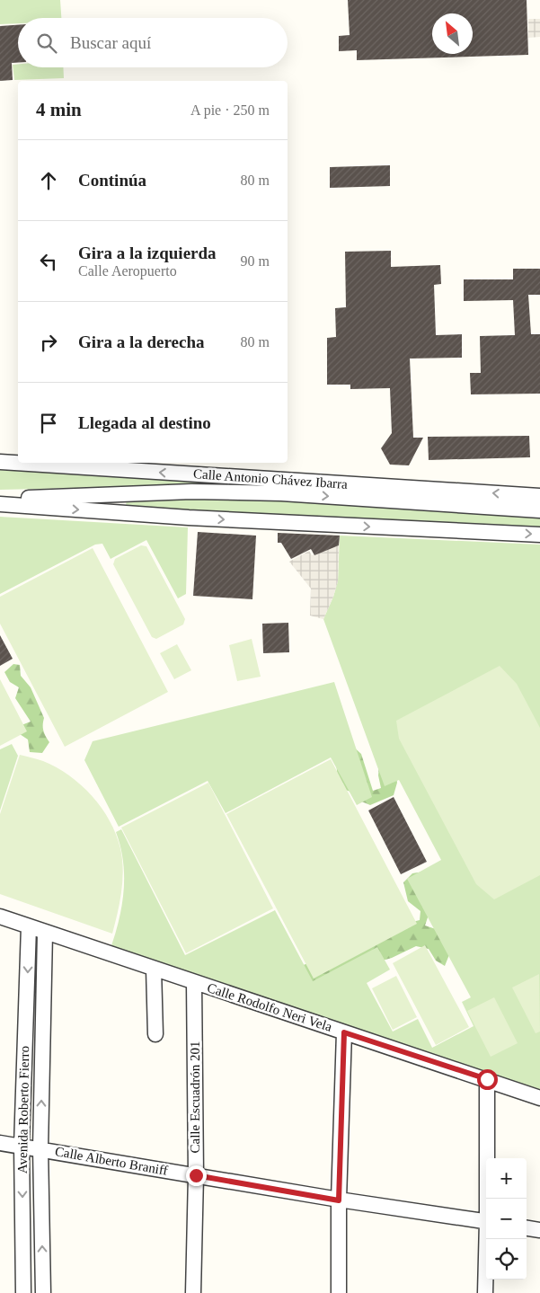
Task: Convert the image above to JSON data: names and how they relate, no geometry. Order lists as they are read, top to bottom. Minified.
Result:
{"streets":{"street":["Calle Antonio Chávez Ibarra","Calle Rodolfo Neri Vela","Calle Escuadrón 201","Avenida Roberto Fierro","Calle Alberto Braniff"]},"crossings":[["Calle Rodolfo Neri Vela","Calle Escuadrón 201"],["Calle Rodolfo Neri Vela","Avenida Roberto Fierro"],["Calle Escuadrón 201","Calle Alberto Braniff"],["Avenida Roberto Fierro","Calle Alberto Braniff"]],"north":"top left","page":{"search":"Buscar aquí","heading":["4 min","A pie · 250 m"],"list":[["Continúa","80 m"],["Gira a la izquierda","Calle Aeropuerto","90 m"],["Gira a la derecha","80 m"],"Llegada al destino"],"map_buttons":["+","−"]}}
